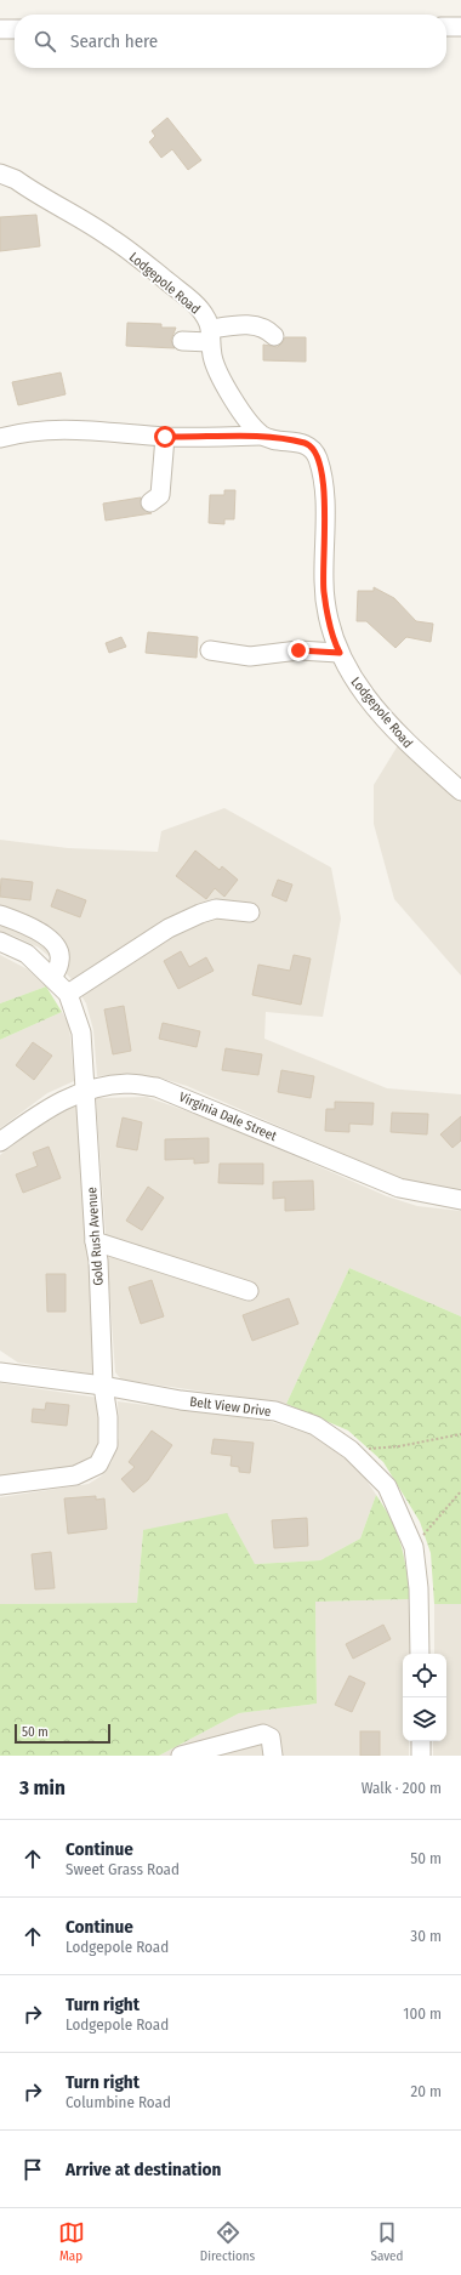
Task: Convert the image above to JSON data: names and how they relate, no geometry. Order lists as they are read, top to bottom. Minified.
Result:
{"streets":{"street":["Lodgepole Road","Virginia Dale Street","Gold Rush Avenue","Belt View Drive"]},"crossings":[["Virginia Dale Street","Gold Rush Avenue"],["Gold Rush Avenue","Belt View Drive"]],"scale_bar":"50 m","page":{"search":"Search here","scale":"50 m","heading":["3 min","Walk · 200 m"],"list":[["Continue","Sweet Grass Road","50 m"],["Continue","Lodgepole Road","30 m"],["Turn right","Lodgepole Road","100 m"],["Turn right","Columbine Road","20 m"],"Arrive at destination"],"nav":["Map","Directions","Saved"]}}
